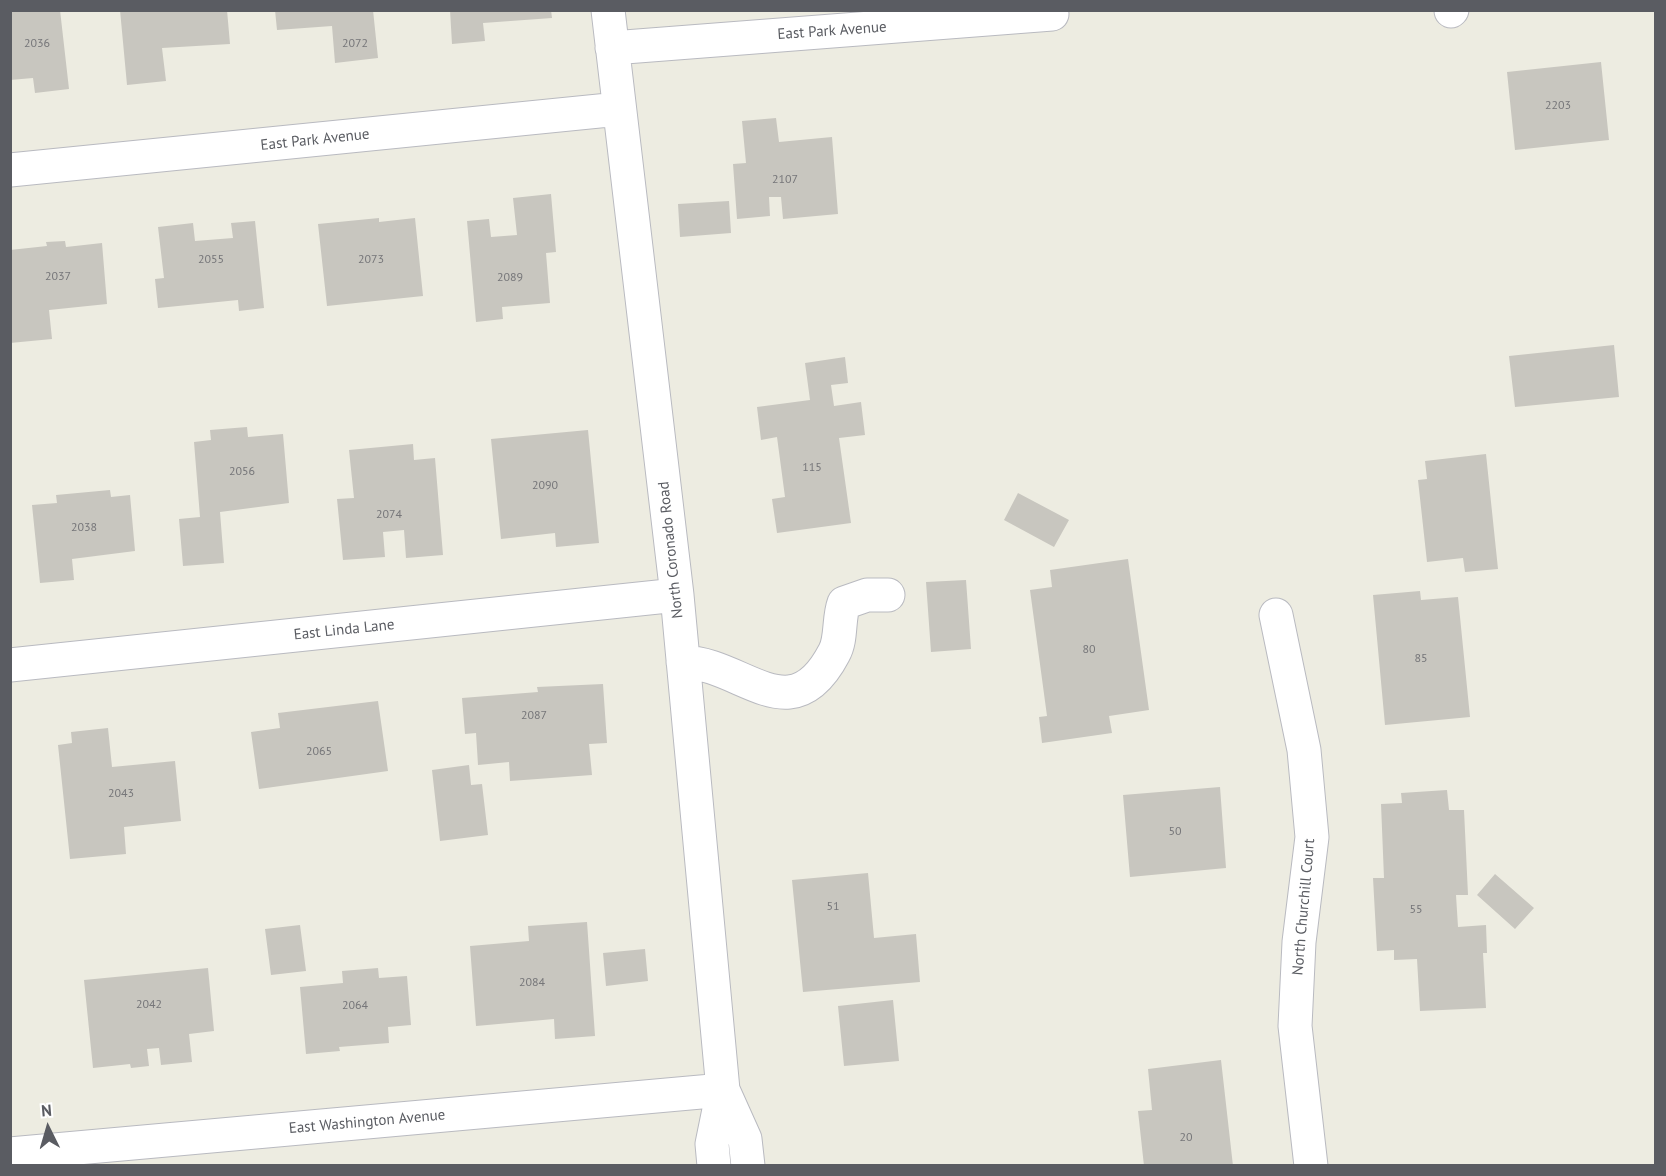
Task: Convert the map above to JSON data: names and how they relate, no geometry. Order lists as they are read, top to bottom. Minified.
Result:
{"streets":{"street":["East Park Avenue","North Coronado Road","East Linda Lane","North Churchill Court","East Washington Avenue"]},"crossings":[["East Park Avenue","North Coronado Road"],["North Coronado Road","East Linda Lane"],["North Coronado Road","East Washington Avenue"]],"house_numbers":["2036","2072","2203","2107","2055","2073","2037","2089","115","2056","2090","2074","2038","80","85","2087","2065","2043","50","51","55","2084","2042","2064","20"],"north":"top"}
